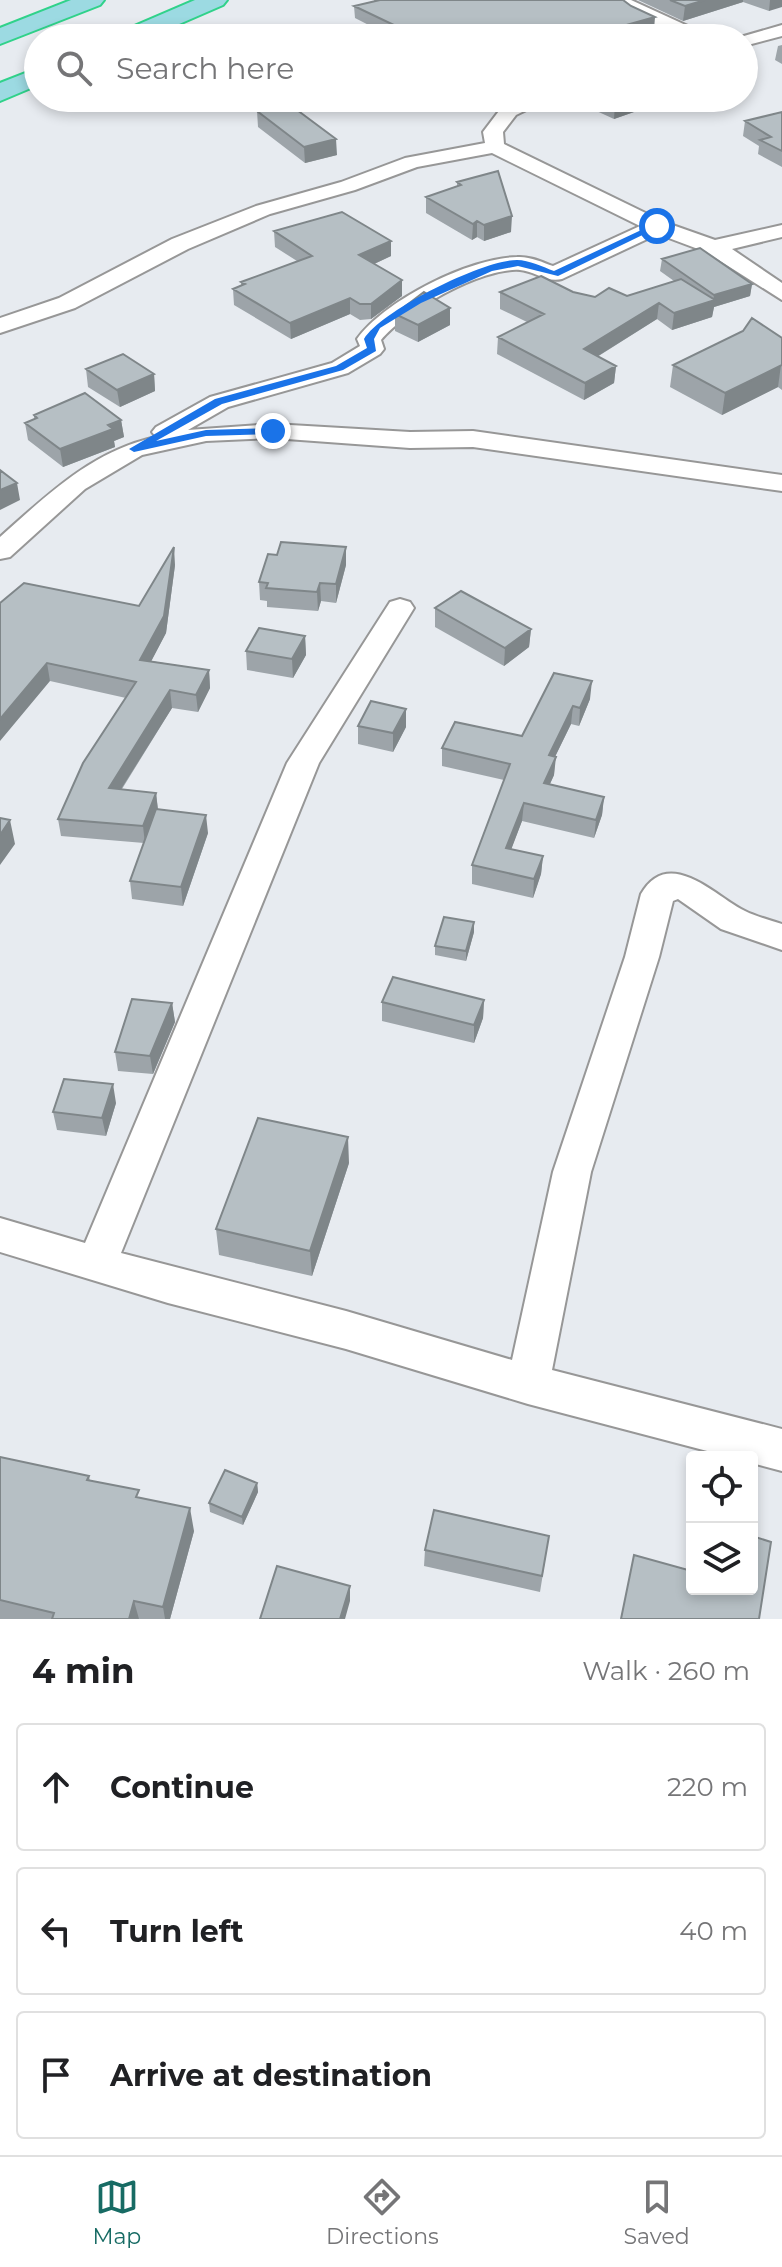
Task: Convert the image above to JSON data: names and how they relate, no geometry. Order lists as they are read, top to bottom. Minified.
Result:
{"page":{"search":"Search here","heading":["4 min","Walk · 260 m"],"list":[["Continue","220 m"],["Turn left","40 m"],"Arrive at destination"],"nav":["Map","Directions","Saved"]}}
